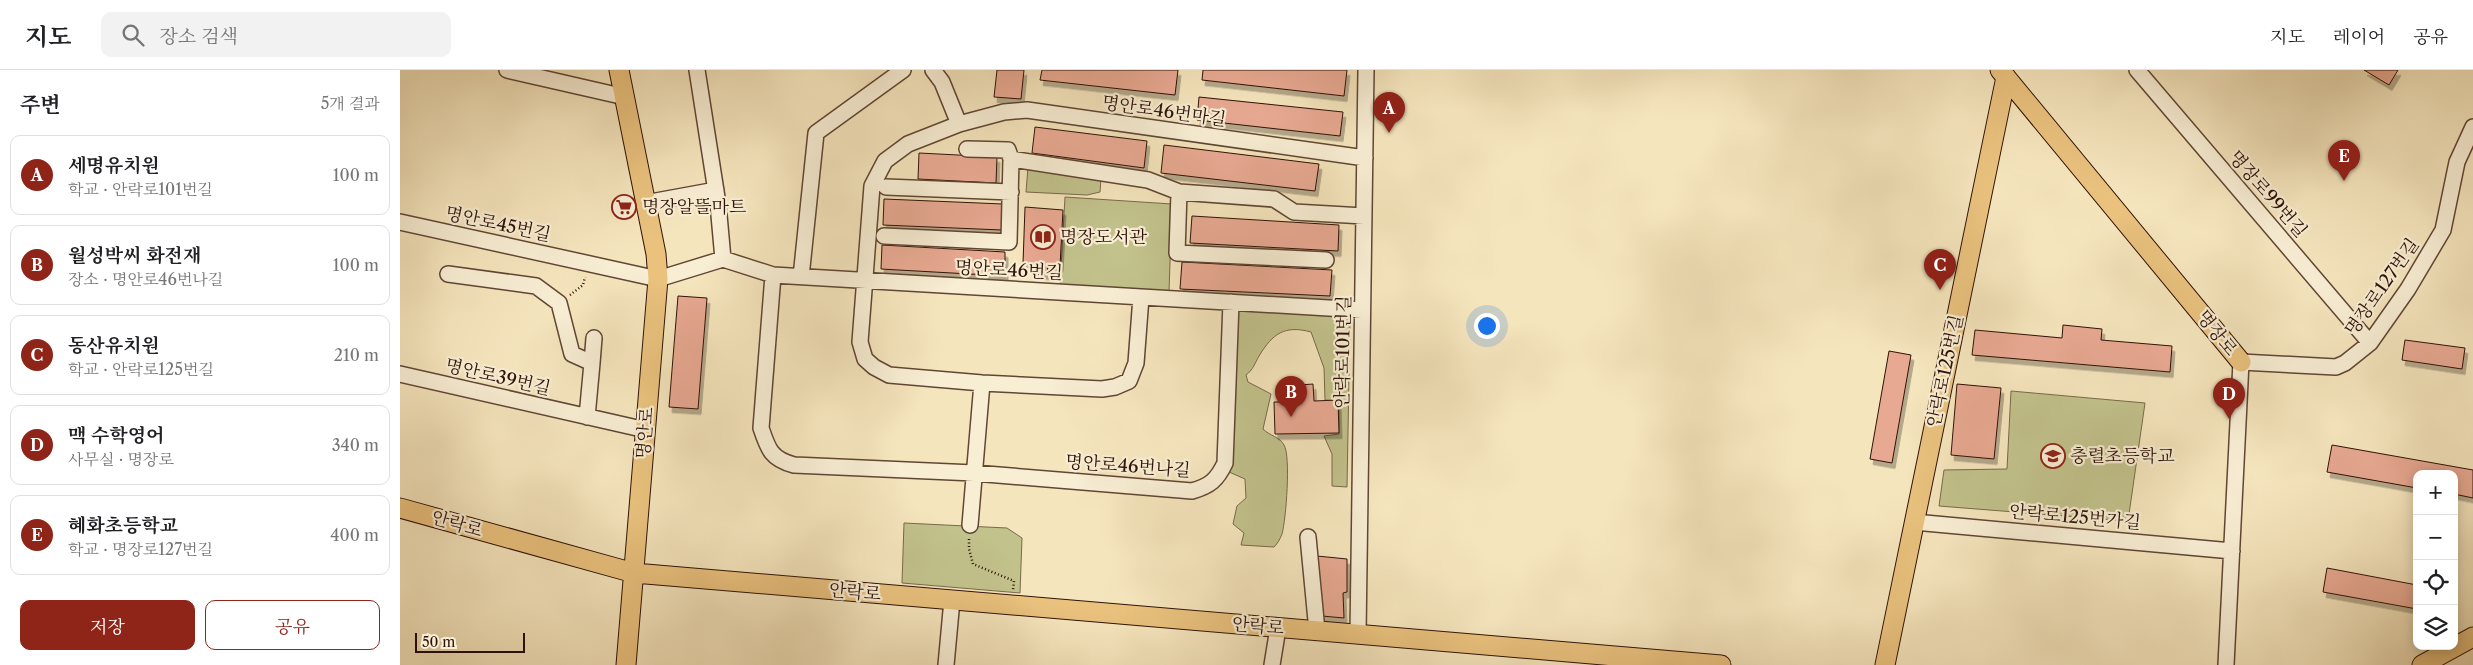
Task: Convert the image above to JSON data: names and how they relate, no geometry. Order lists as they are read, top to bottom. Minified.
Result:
{"streets":{"main road":["명장로","안락로125번길","명안로","안락로"],"street":["명안로46번마길","명장로99번길","명안로45번길","명안로46번길","명장로127번길","안락로101번길","명안로39번길","명안로46번나길","안락로125번가길"]},"crossings":[["명안로46번마길","명안로46번길"],["명안로46번마길","안락로101번길"],["명장로99번길","명장로127번길"],["명안로45번길","명안로"],["명안로46번길","안락로101번길"],["명안로46번길","명안로46번나길"],["명장로127번길","명장로"],["명장로","안락로125번길"],["명장로","안락로125번가길"],["안락로101번길","안락로"],["안락로125번길","안락로125번가길"],["명안로39번길","명안로"],["명안로","안락로"]],"places":{"supermarket":["명장알뜰마트"],"library":["명장도서관"],"school or university":["충렬초등학교"]},"scale_bar":"50 m","page":{"header":"지도","search":"장소 검색","nav":["지도","레이어","공유"],"heading":["주변","5개 결과"],"pins":["A","E","C","B","D"],"list":[{"mark":"A","name":"세명유치원","note":"학교 · 안락로101번길","value":"100 m"},{"mark":"B","name":"월성박씨 화전재","note":"장소 · 명안로46번나길","value":"100 m"},{"mark":"C","name":"동산유치원","note":"학교 · 안락로125번길","value":"210 m"},{"mark":"D","name":"맥 수학영어","note":"사무실 · 명장로","value":"340 m"},{"mark":"E","name":"혜화초등학교","note":"학교 · 명장로127번길","value":"400 m"}],"map_buttons":["+","−"],"buttons":["저장","공유"],"scale":"50 m"}}
